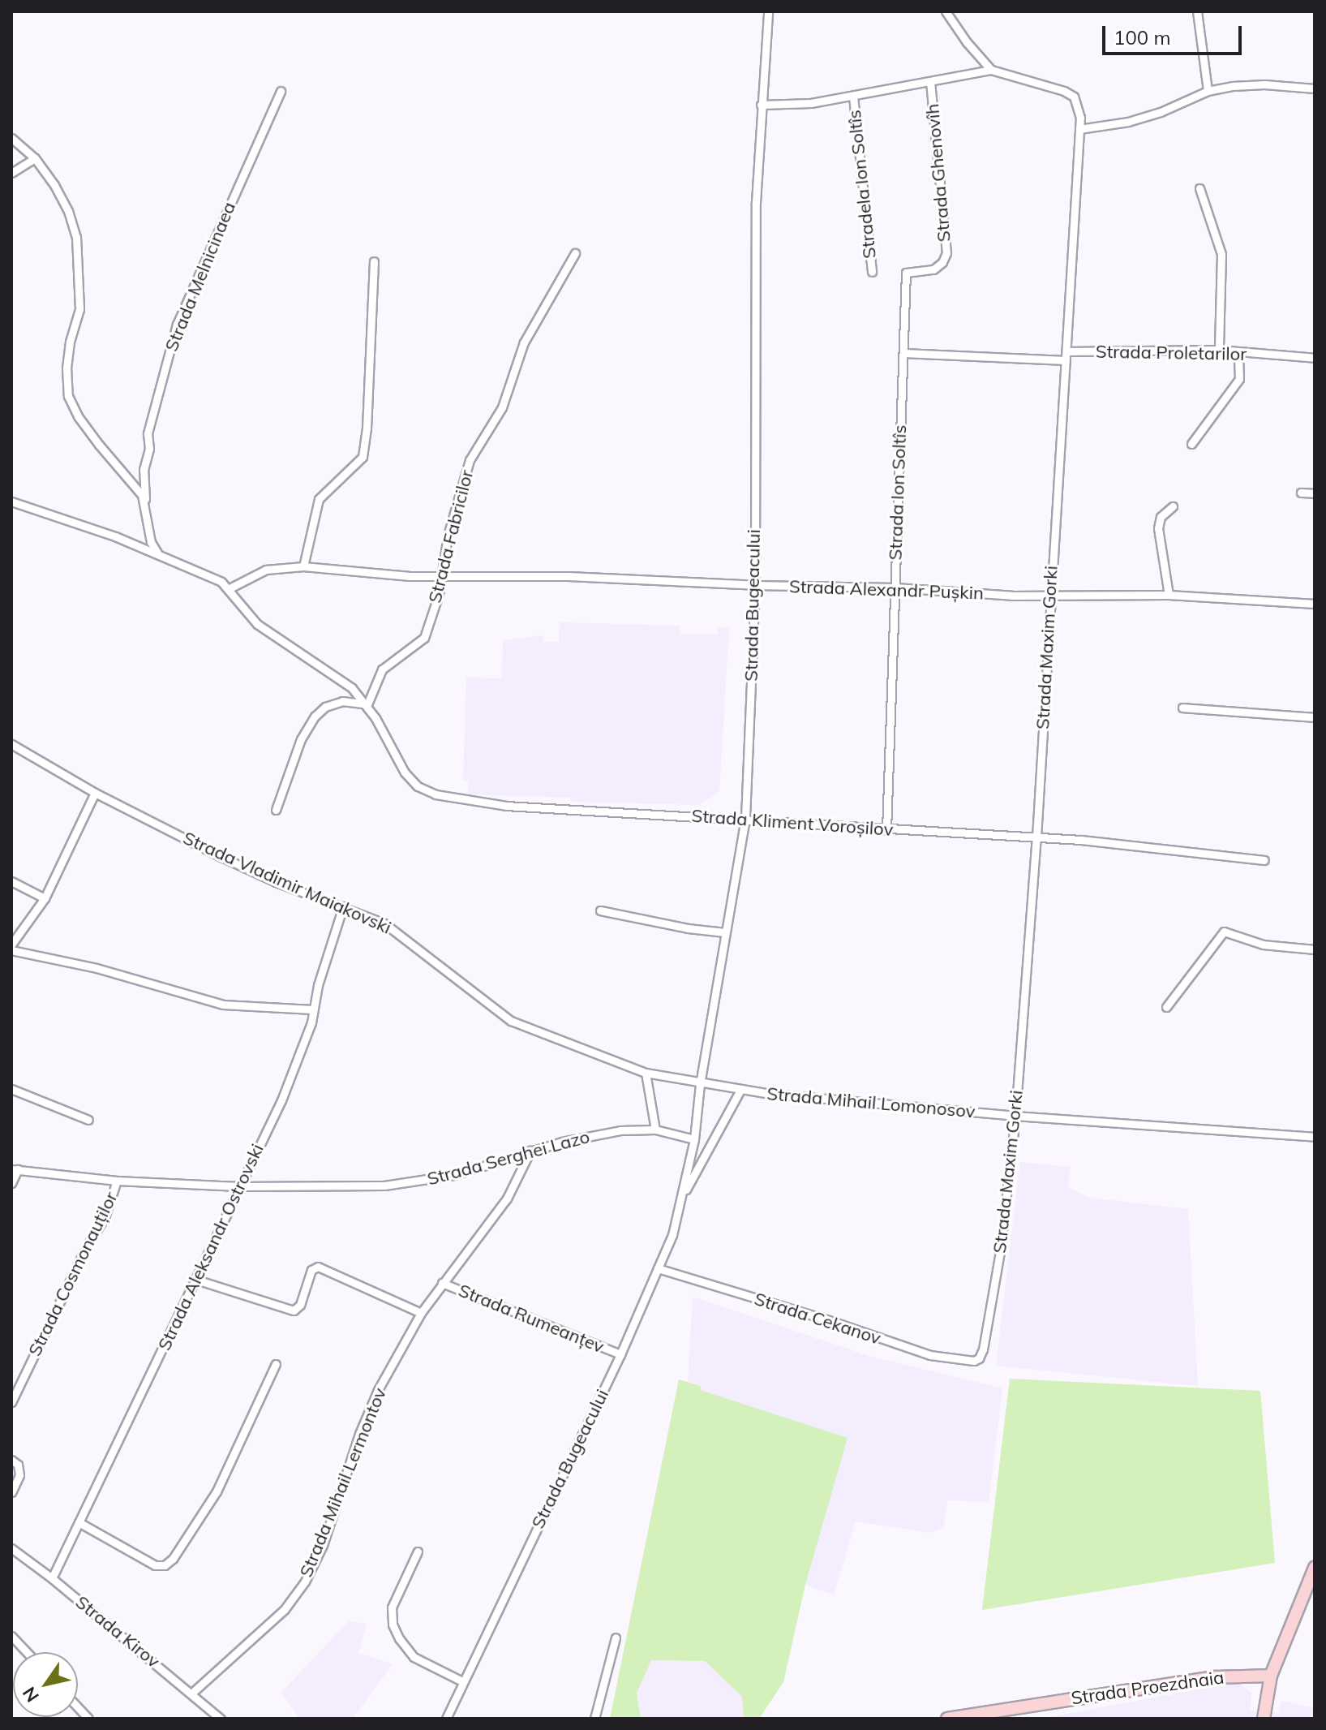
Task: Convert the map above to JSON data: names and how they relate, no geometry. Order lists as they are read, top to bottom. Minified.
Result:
{"streets":{"main road":["Strada Proezdnaia"],"street":["Strada Ghenovîh","Stradela Ion Soltîs","Strada Melnicinaea","Strada Proletarilor","Strada Ion Soltîs","Strada Fabricilor","Strada Alexandr Pușkin","Strada Bugeacului","Strada Maxim Gorki","Strada Kliment Voroșilov","Strada Vladimir Maiakovski","Strada Mihail Lomonosov","Strada Serghei Lazo","Strada Aleksandr Ostrovski","Strada Cosmonauților","Strada Rumeanțev","Strada Cekanov","Strada Mihail Lermontov","Strada Kirov"]},"crossings":[["Strada Ghenovîh","Strada Ion Soltîs"],["Strada Proletarilor","Strada Ion Soltîs"],["Strada Proletarilor","Strada Maxim Gorki"],["Strada Ion Soltîs","Strada Alexandr Pușkin"],["Strada Ion Soltîs","Strada Kliment Voroșilov"],["Strada Fabricilor","Strada Alexandr Pușkin"],["Strada Fabricilor","Strada Kliment Voroșilov"],["Strada Alexandr Pușkin","Strada Bugeacului"],["Strada Alexandr Pușkin","Strada Maxim Gorki"],["Strada Alexandr Pușkin","Strada Kliment Voroșilov"],["Strada Bugeacului","Strada Kliment Voroșilov"],["Strada Bugeacului","Strada Vladimir Maiakovski"],["Strada Bugeacului","Strada Mihail Lomonosov"],["Strada Bugeacului","Strada Serghei Lazo"],["Strada Bugeacului","Strada Rumeanțev"],["Strada Bugeacului","Strada Cekanov"],["Strada Maxim Gorki","Strada Kliment Voroșilov"],["Strada Maxim Gorki","Strada Mihail Lomonosov"],["Strada Maxim Gorki","Strada Cekanov"],["Strada Vladimir Maiakovski","Strada Mihail Lomonosov"],["Strada Vladimir Maiakovski","Strada Aleksandr Ostrovski"],["Strada Serghei Lazo","Strada Aleksandr Ostrovski"],["Strada Serghei Lazo","Strada Cosmonauților"],["Strada Serghei Lazo","Strada Mihail Lermontov"],["Strada Aleksandr Ostrovski","Strada Kirov"],["Strada Rumeanțev","Strada Mihail Lermontov"],["Strada Mihail Lermontov","Strada Kirov"]],"scale_bar":"100 m","north":"bottom left"}
